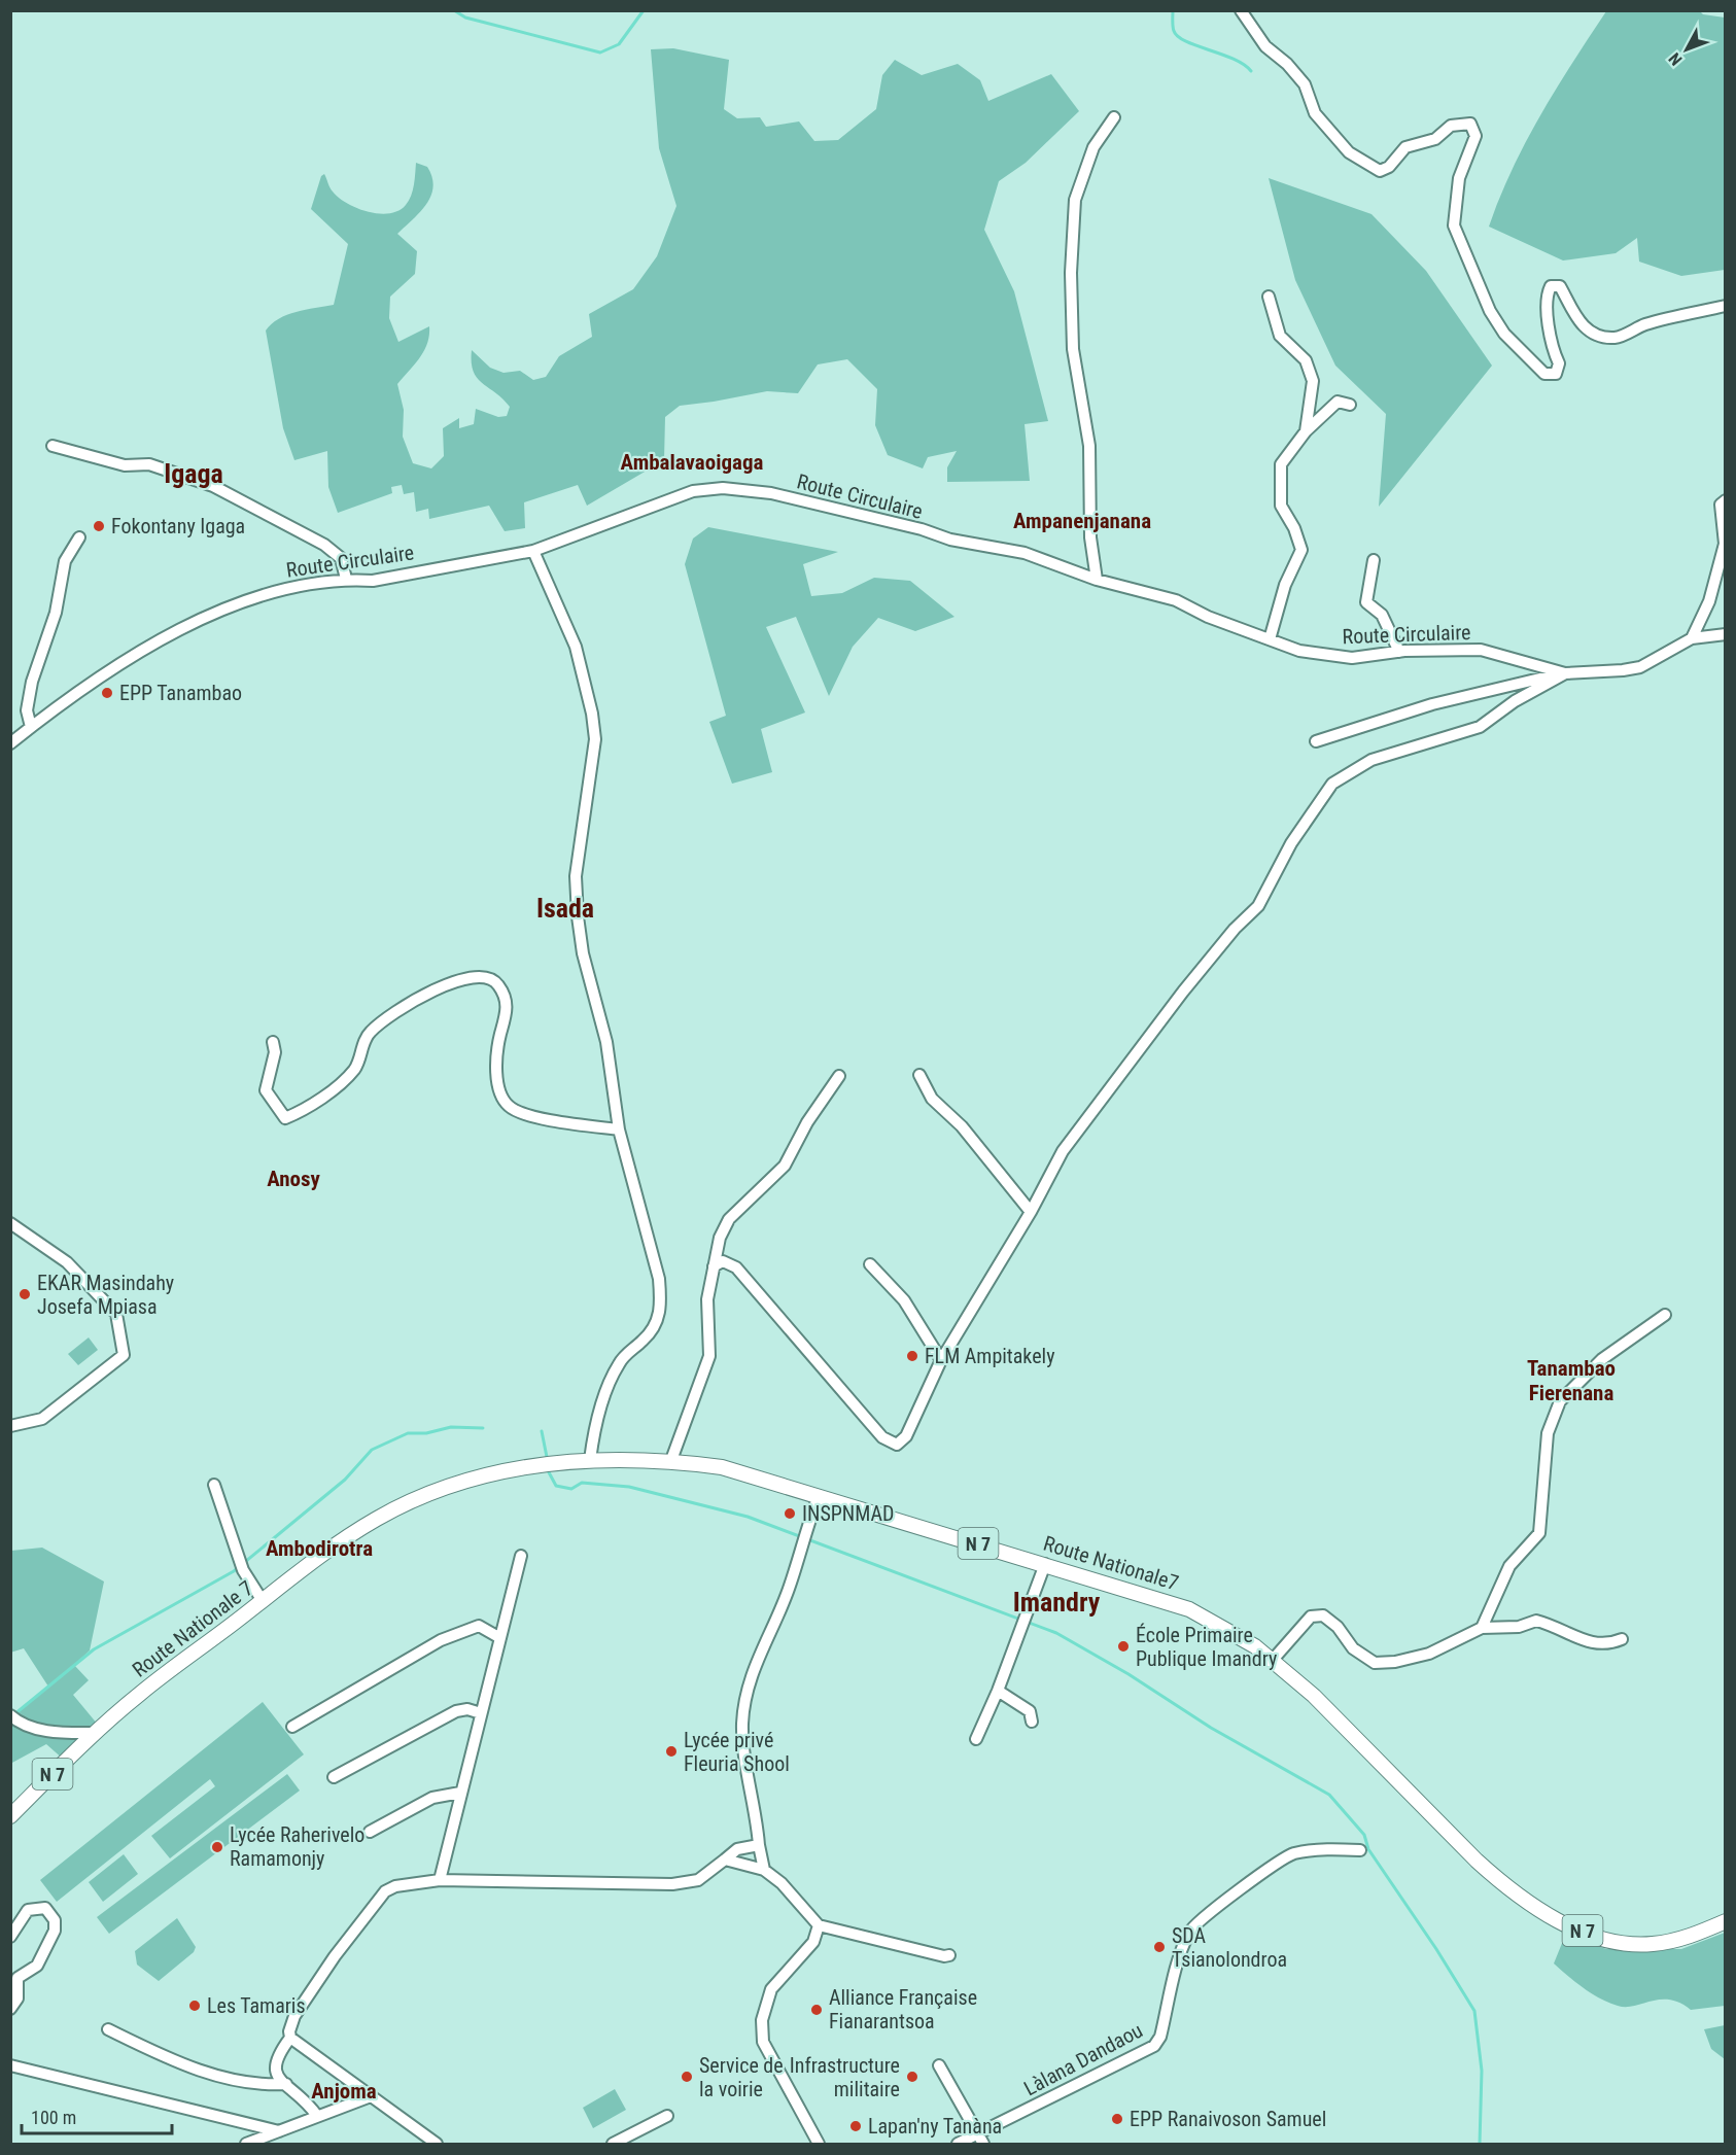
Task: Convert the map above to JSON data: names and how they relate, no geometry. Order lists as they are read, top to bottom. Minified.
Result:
{"streets":{"main road":["N 7","Route Nationale7","Route Nationale 7"],"street":["Route Circulaire","Làlana Dandaou"]},"crossings":[["Route Nationale7","Route Nationale 7"]],"districts":["Ambalavaoigaga","Igaga","Ampanenjanana","Isada","Anosy","Tanambao Fierenana","Ambodirotra","Imandry","Anjoma"],"places":["Fokontany Igaga","EPP Tanambao","EKAR Masindahy Josefa Mpiasa","FLM Ampitakely","INSPNMAD","École Primaire Publique Imandry","Lycée privé Fleuria Shool","Lycée Raherivelo Ramamonjy","SDA Tsianolondroa","Les Tamaris","Alliance Française Fianarantsoa","Service de la voirie","Infrastructure militaire","EPP Ranaivoson Samuel","Lapan'ny Tanàna"],"scale_bar":"100 m","north":"bottom left"}
